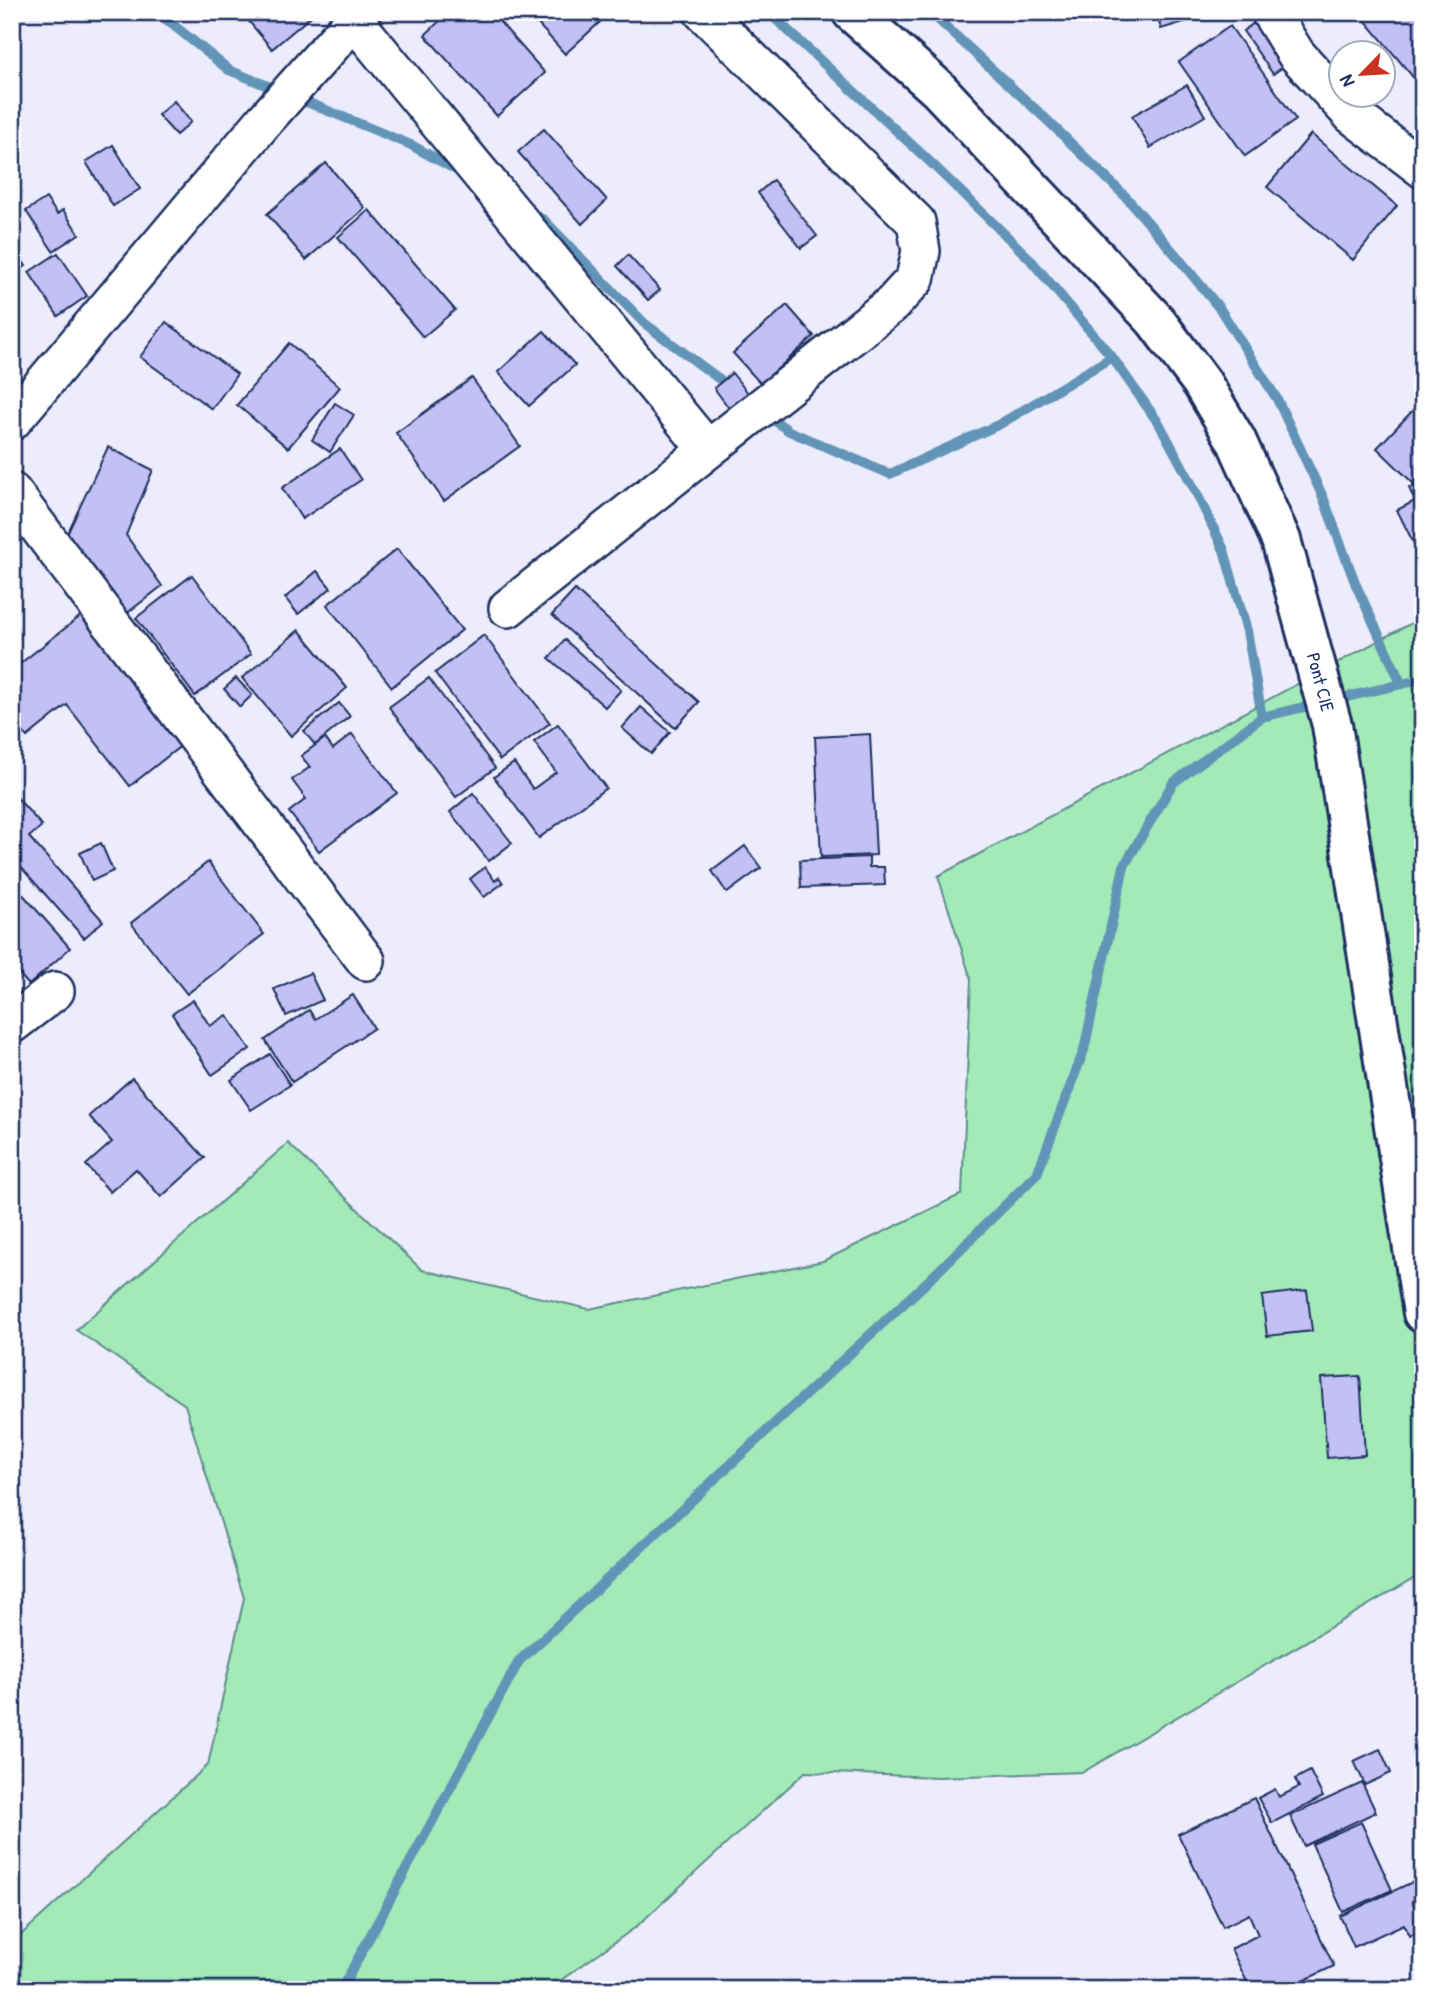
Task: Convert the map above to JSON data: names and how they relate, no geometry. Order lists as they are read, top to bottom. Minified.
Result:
{"streets":{"main road":["Pont CIE"]},"north":"bottom left"}
